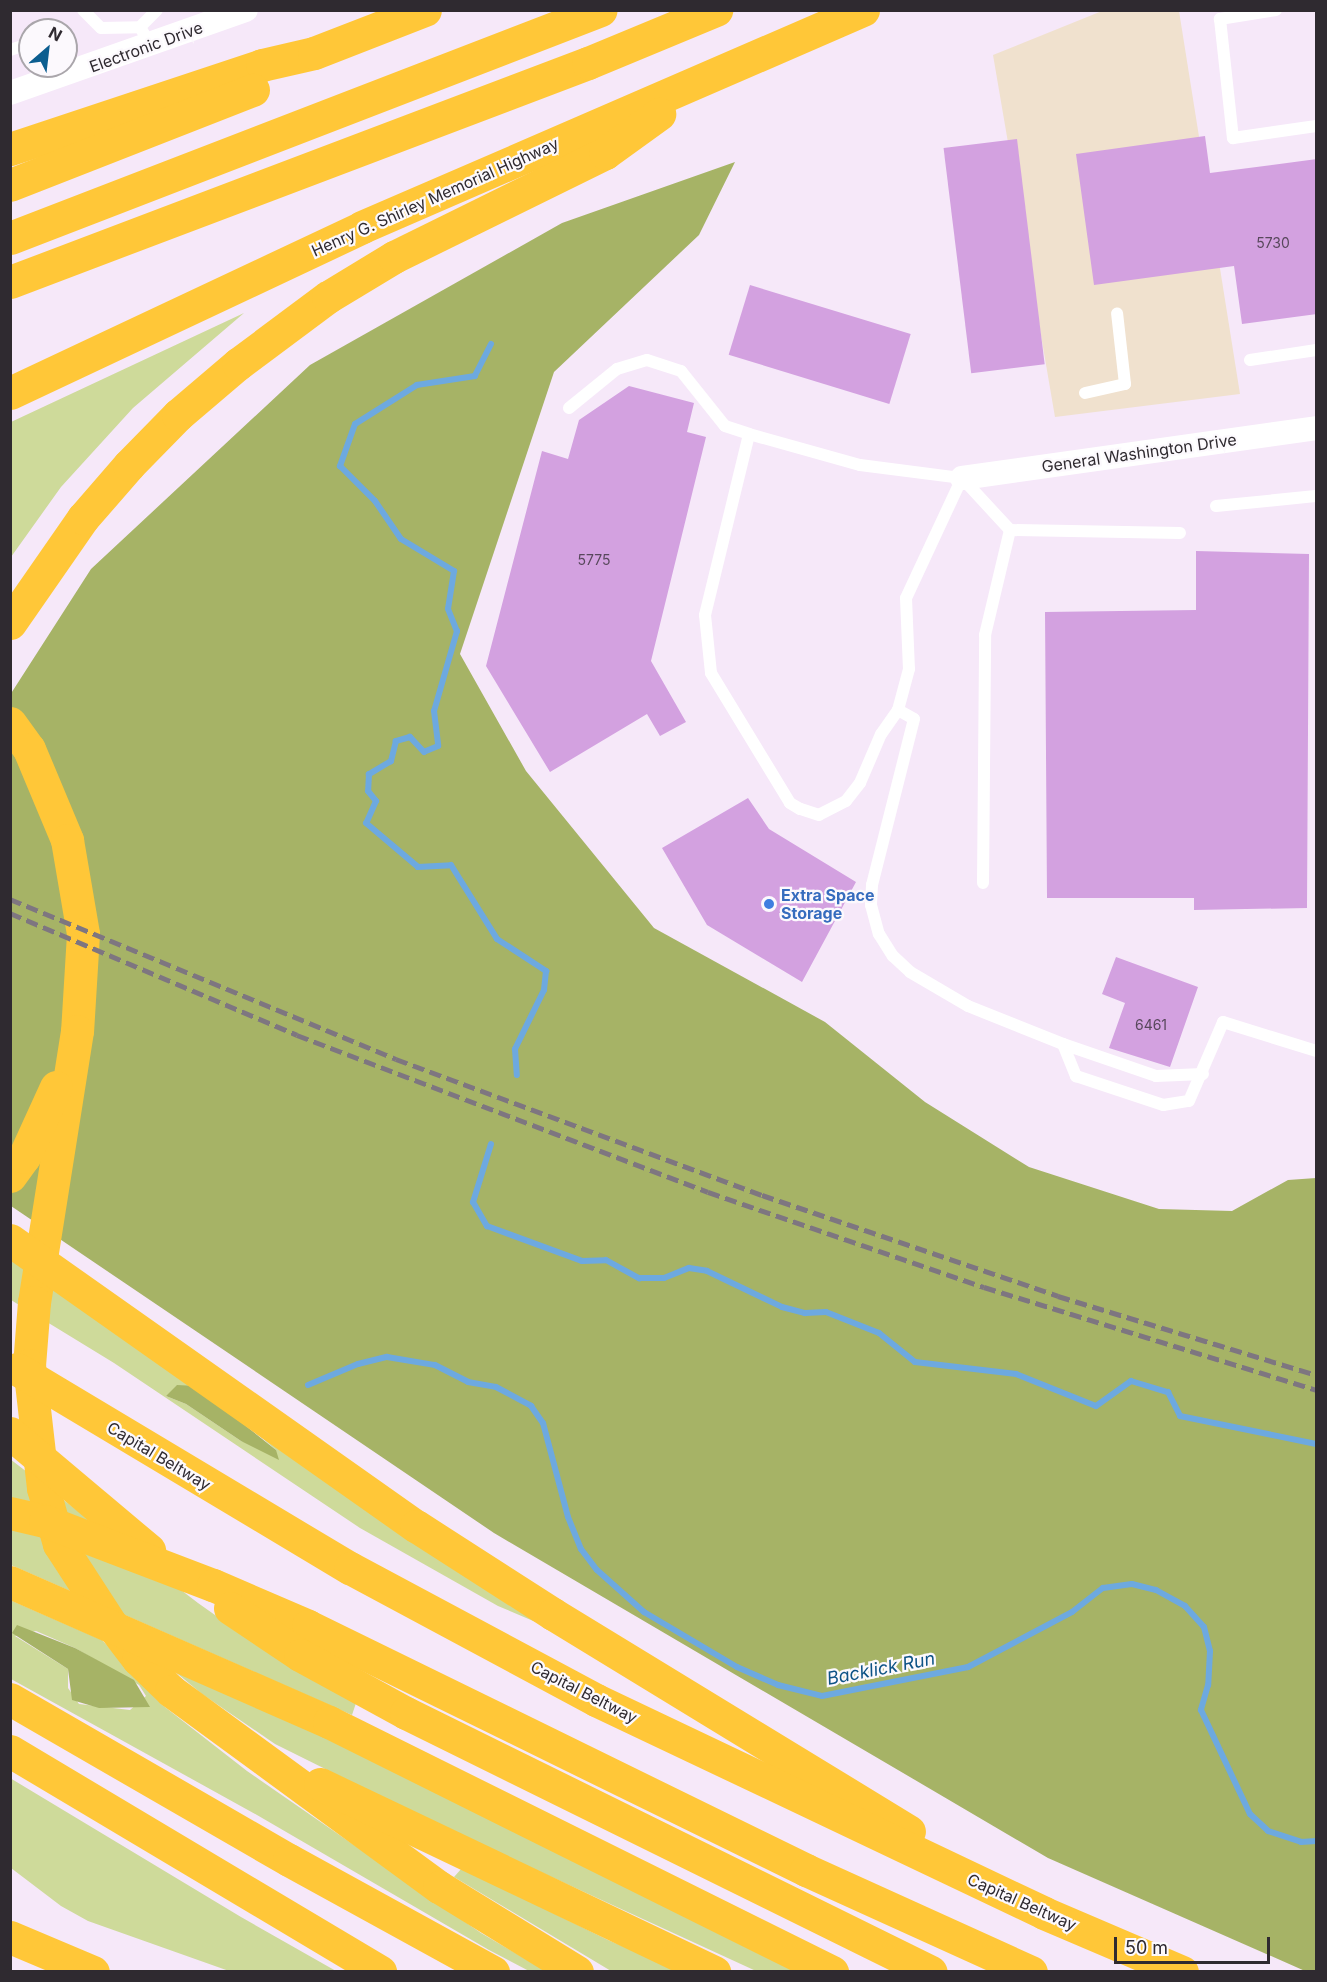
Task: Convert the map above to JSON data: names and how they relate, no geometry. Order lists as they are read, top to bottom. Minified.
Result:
{"streets":{"highway":["Henry G. Shirley Memorial Highway","Capital Beltway"],"street":["Electronic Drive","General Washington Drive"]},"water":["Backlick Run"],"places":["Extra Space Storage"],"house_numbers":["5730","5775","6461"],"scale_bar":"50 m","north":"top right"}
